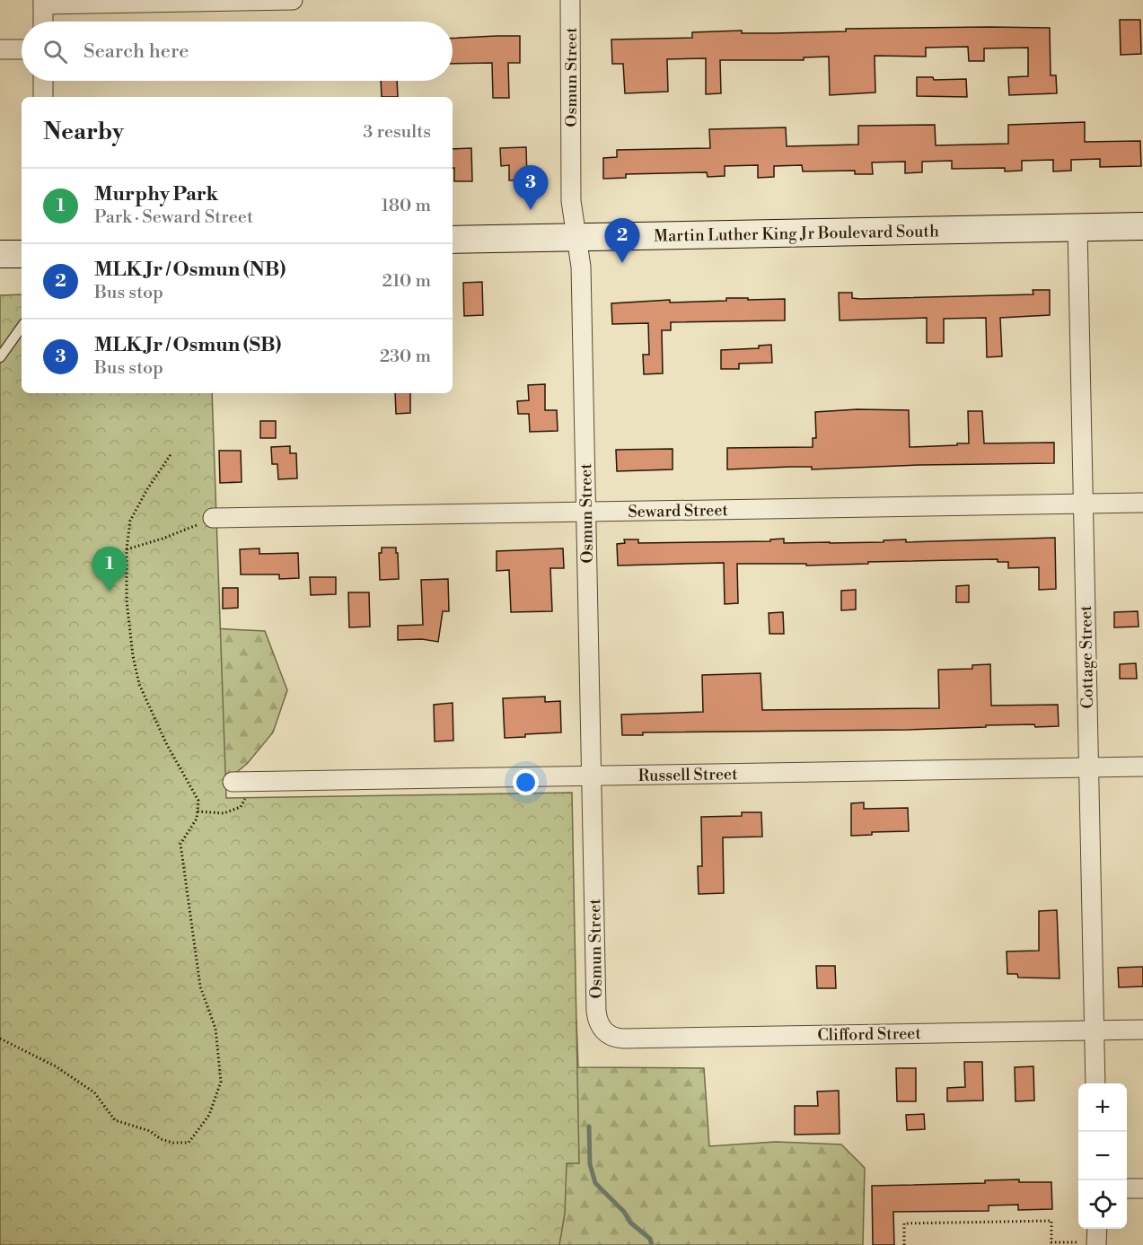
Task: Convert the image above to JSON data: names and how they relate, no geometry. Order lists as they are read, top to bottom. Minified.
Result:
{"streets":{"main road":["Martin Luther King Jr Boulevard South"],"street":["Osmun Street","Seward Street","Cottage Street","Russell Street","Clifford Street"]},"crossings":[["Osmun Street","Martin Luther King Jr Boulevard South"],["Osmun Street","Seward Street"],["Osmun Street","Russell Street"],["Osmun Street","Clifford Street"],["Martin Luther King Jr Boulevard South","Cottage Street"],["Seward Street","Cottage Street"],["Cottage Street","Russell Street"],["Cottage Street","Clifford Street"]],"page":{"search":"Search here","heading":["Nearby","3 results"],"pins":["3","2","1"],"list":[{"mark":"1","name":"Murphy Park","note":"Park · Seward Street","value":"180 m"},{"mark":"2","name":"MLK Jr / Osmun (NB)","note":"Bus stop","value":"210 m"},{"mark":"3","name":"MLK Jr / Osmun (SB)","note":"Bus stop","value":"230 m"}],"map_buttons":["+","−"]}}
